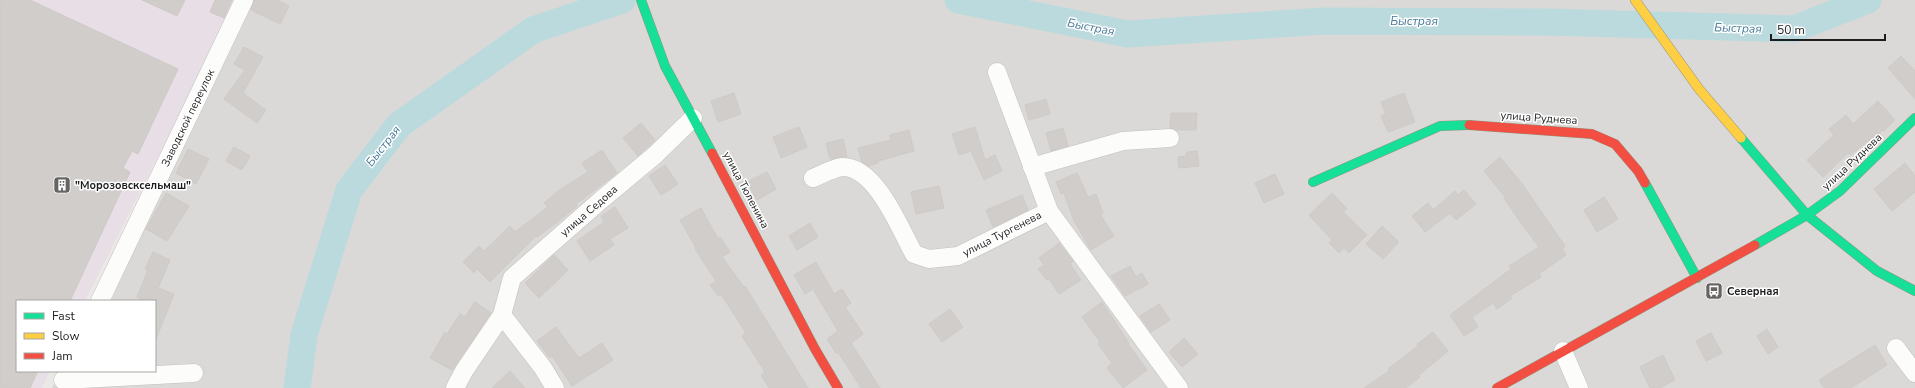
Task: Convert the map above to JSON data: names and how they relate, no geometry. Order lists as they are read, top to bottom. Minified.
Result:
{"streets":{"street":["Заводской переулок","улица Руднева","улица Тюленина","улица Седова","улица Тургенева"]},"crossings":[["улица Тюленина","улица Седова"]],"water":["Быстрая"],"places":{"building":["\"Морозовсксельмаш\""],"bus stop":["Северная"]},"legend":["Fast","Slow","Jam"],"scale_bar":"50 m"}
